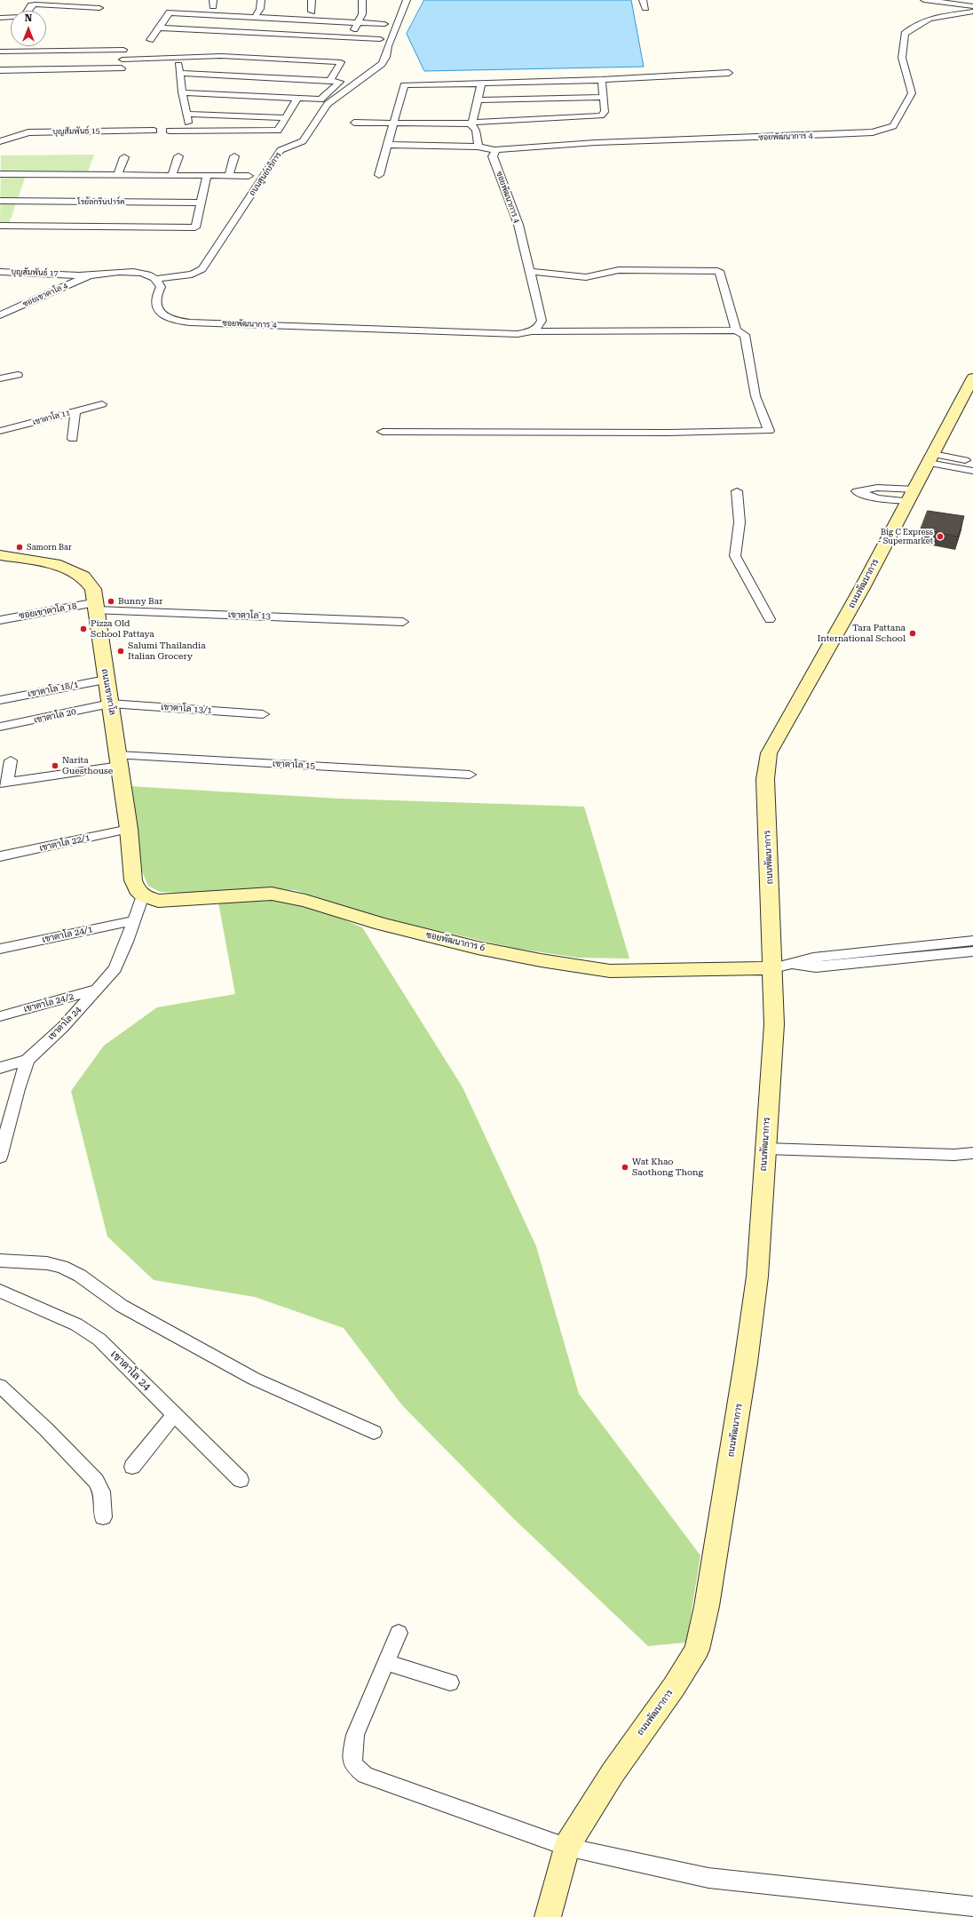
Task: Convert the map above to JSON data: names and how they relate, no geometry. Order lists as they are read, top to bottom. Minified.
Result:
{"streets":{"street":["บุญสัมพันธ์ 15","ซอยพัฒนาการ 4","ถนนศูนย์บริการ","โรยัลกรีนปาร์ค","บุญสัมพันธ์ 17","ซอยเขาตาโล 4","เขาตาโล 11","ถนนพัฒนาการ","ซอยเขาตาโล 18","เขาตาโล 13","เขาตาโล 18/1","ถนนเขาตาโล","เขาตาโล 13/1","เขาตาโล 20","เขาตาโล 15","เขาตาโล 22/1","เขาตาโล 24/1","ซอยพัฒนาการ 6","เขาตาโล 24/2","เขาตาโล 24"]},"crossings":[["ซอยพัฒนาการ 4","ถนนศูนย์บริการ"],["บุญสัมพันธ์ 17","ซอยเขาตาโล 4"],["ถนนพัฒนาการ","ซอยพัฒนาการ 6"],["ซอยเขาตาโล 18","เขาตาโล 13"],["ซอยเขาตาโล 18","ถนนเขาตาโล"],["เขาตาโล 13","ถนนเขาตาโล"],["เขาตาโล 18/1","ถนนเขาตาโล"],["ถนนเขาตาโล","เขาตาโล 13/1"],["ถนนเขาตาโล","เขาตาโล 20"],["ถนนเขาตาโล","เขาตาโล 15"],["ถนนเขาตาโล","เขาตาโล 22/1"],["ถนนเขาตาโล","ซอยพัฒนาการ 6"],["ถนนเขาตาโล","เขาตาโล 24"],["เขาตาโล 13/1","เขาตาโล 20"],["เขาตาโล 24/1","เขาตาโล 24"],["ซอยพัฒนาการ 6","เขาตาโล 24"],["เขาตาโล 24/2","เขาตาโล 24"]],"places":["Big C Express - Supermarket","Samorn Bar","Bunny Bar","Pizza Old School Pattaya","Tara Pattana International School","Salumi Thailandia Italian Grocery","Narita Guesthouse","Wat Khao Saothong Thong"],"north":"top"}
